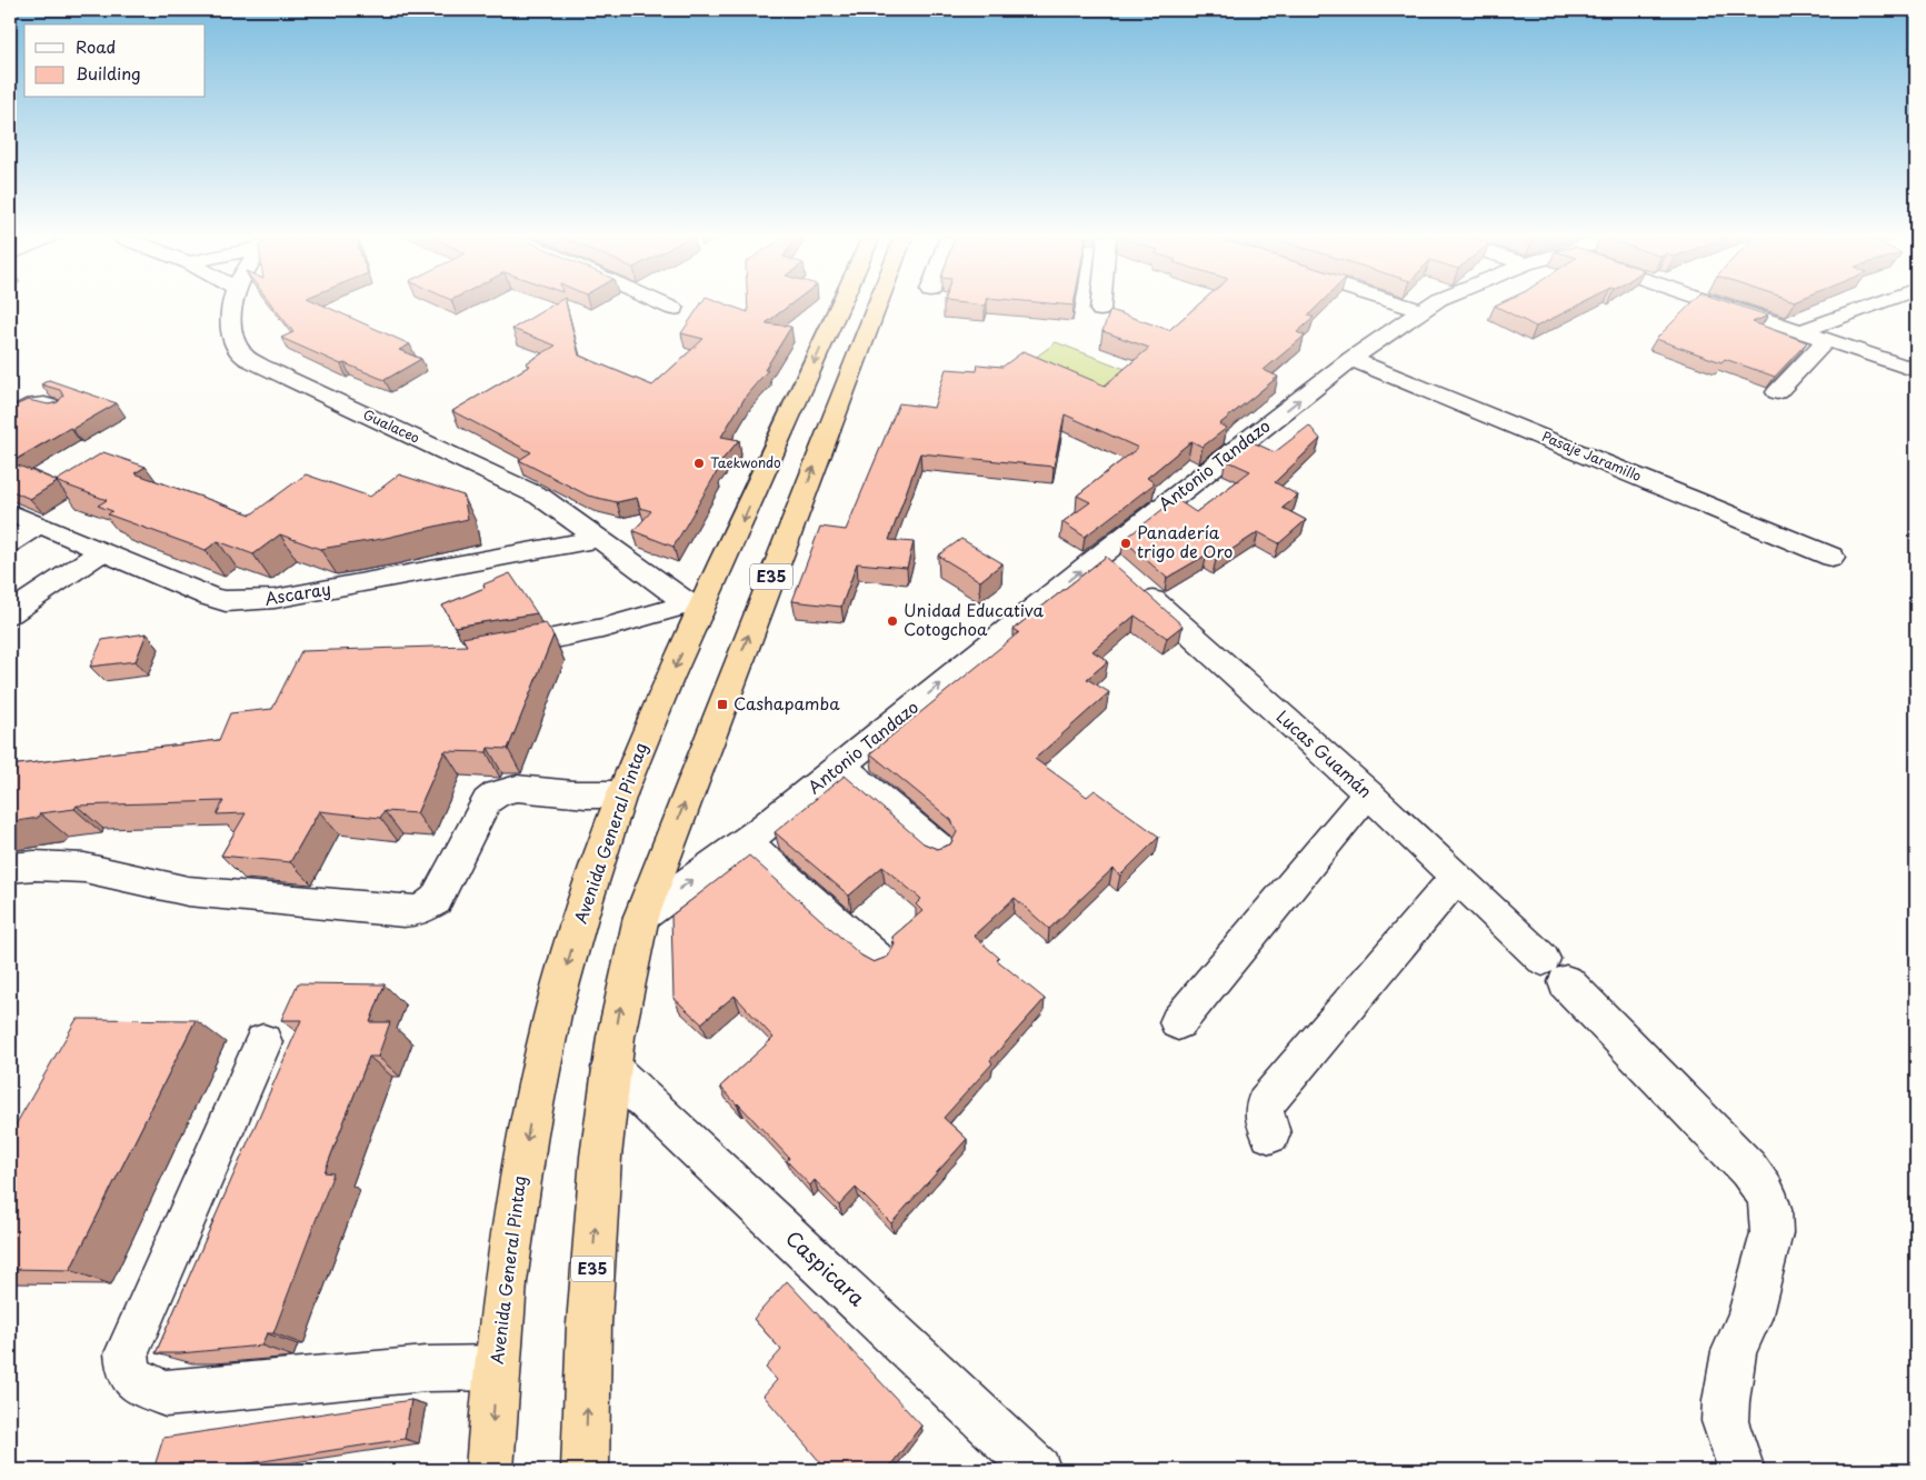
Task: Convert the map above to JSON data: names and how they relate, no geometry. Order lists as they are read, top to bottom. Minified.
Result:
{"streets":{"highway":["E35","Avenida General Pintag"],"street":["Gualaceo","Pasaje Jaramillo","Antonio Tandazo","Ascaray","Lucas Guamán","Caspicara"]},"crossings":[["Gualaceo","Ascaray"],["Gualaceo","Avenida General Pintag"],["Pasaje Jaramillo","Antonio Tandazo"],["Antonio Tandazo","E35"],["Antonio Tandazo","Lucas Guamán"],["E35","Caspicara"]],"one_way":["Antonio Tandazo"],"places":{"other":["Taekwondo","Panadería trigo de Oro","Unidad Educativa Cotogchoa"],"transit":["Cashapamba"]},"legend":["Road","Building"]}
